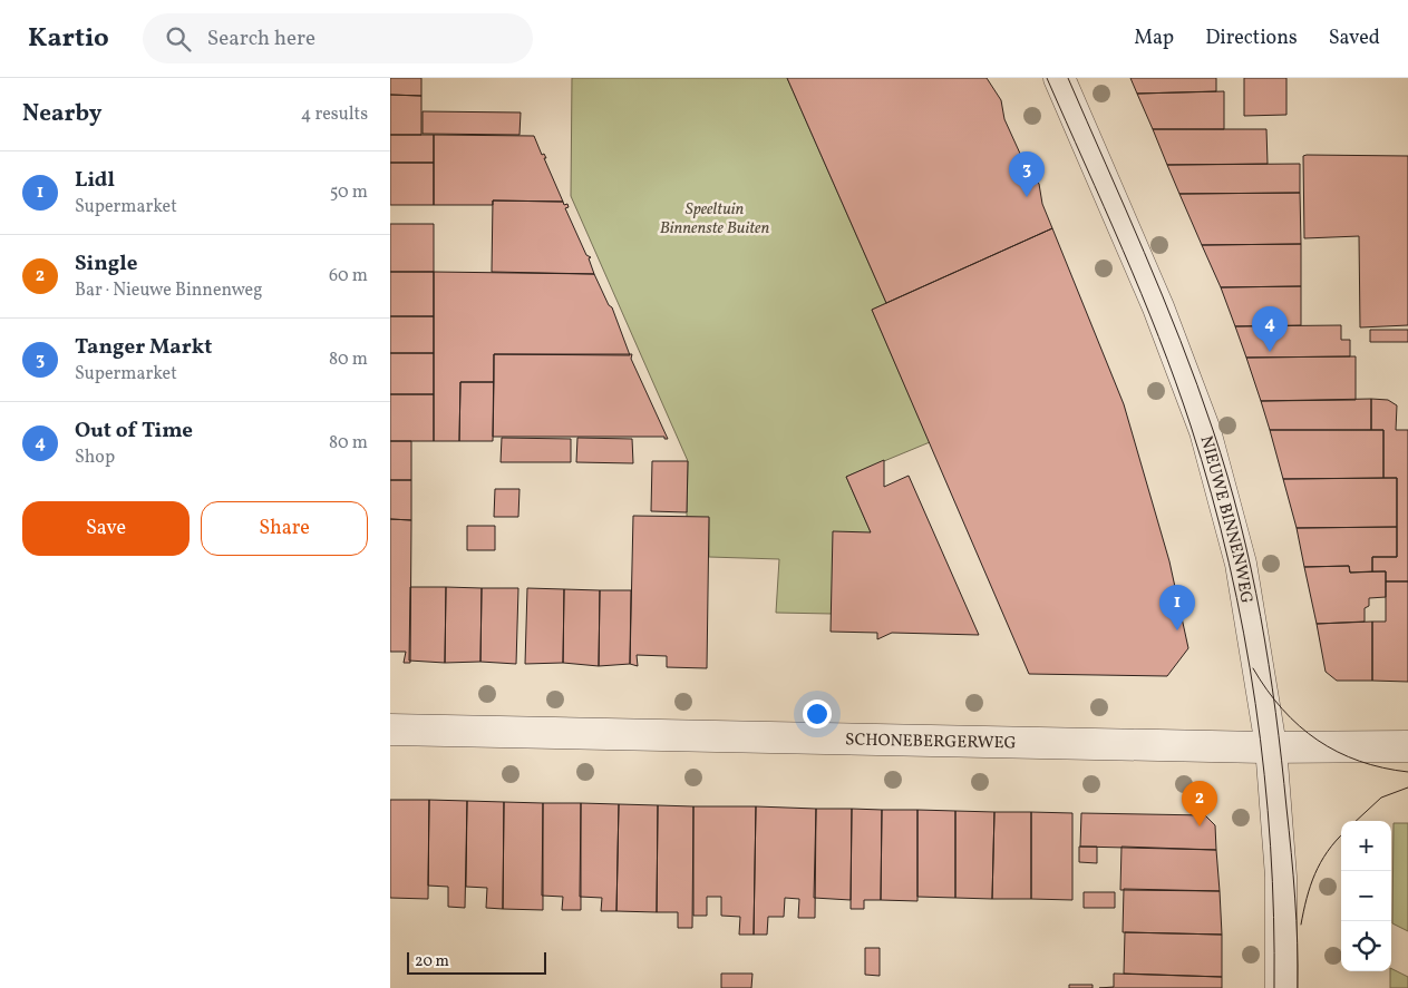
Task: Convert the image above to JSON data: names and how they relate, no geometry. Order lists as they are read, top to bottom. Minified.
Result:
{"streets":{"street":["NIEUWE BINNENWEG","SCHONEBERGERWEG"]},"crossings":[["NIEUWE BINNENWEG","SCHONEBERGERWEG"]],"parks":["Speeltuin Binnenste Buiten"],"scale_bar":"20 m","page":{"header":"Kartio","search":"Search here","nav":["Map","Directions","Saved"],"heading":["Nearby","4 results"],"list":[{"mark":"1","name":"Lidl","note":"Supermarket","value":"50 m"},{"mark":"2","name":"Single","note":"Bar · Nieuwe Binnenweg","value":"60 m"},{"mark":"3","name":"Tanger Markt","note":"Supermarket","value":"80 m"},{"mark":"4","name":"Out of Time","note":"Shop","value":"80 m"}],"pins":["3","4","1","2"],"buttons":["Save","Share"],"map_buttons":["+","−"],"scale":"20 m"}}
